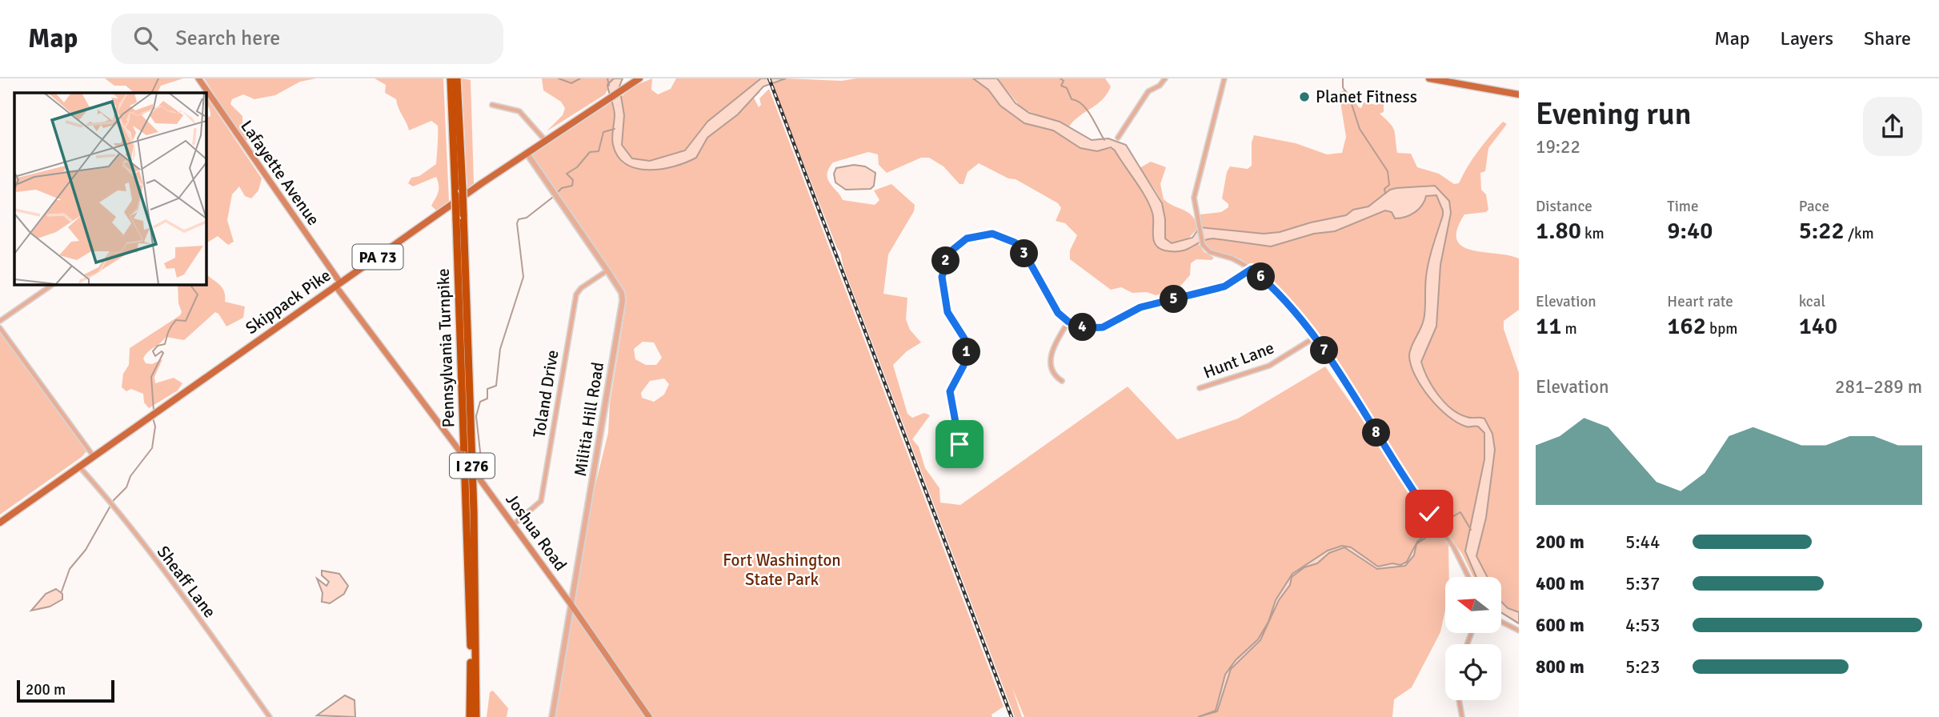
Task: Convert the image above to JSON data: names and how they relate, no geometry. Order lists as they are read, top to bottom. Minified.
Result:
{"streets":{"highway":["Pennsylvania Turnpike","I 276"],"main road":["Lafayette Avenue","PA 73","Skippack Pike","Joshua Road"],"street":["Hunt Lane","Toland Drive","Militia Hill Road","Sheaff Lane"]},"crossings":[["Lafayette Avenue","Skippack Pike"],["Lafayette Avenue","Joshua Road"],["PA 73","Skippack Pike"],["PA 73","Sheaff Lane"],["Skippack Pike","Militia Hill Road"],["Skippack Pike","Joshua Road"],["Toland Drive","Militia Hill Road"],["Toland Drive","Joshua Road"],["Militia Hill Road","Joshua Road"]],"parks":["Fort Washington State Park"],"places":["Planet Fitness"],"scale_bar":"200 m","north":"left","page":{"header":"Map","search":"Search here","nav":["Map","Layers","Share"],"heading":["Evening run","19:22"],"stats":[["Distance","1.80 km"],["Time","9:40"],["Pace","5:22 /km"],["Elevation","11 m"],["Heart rate","162 bpm"],["kcal","140"]],"pins":["3","2","6","5","4","7","1","8"],"chart":["Elevation","281–289 m"],"list":[{"name":"200 m","note":"5:44"},{"name":"400 m","note":"5:37"},{"name":"600 m","note":"4:53"},{"name":"800 m","note":"5:23"}],"scale":"200 m"}}
